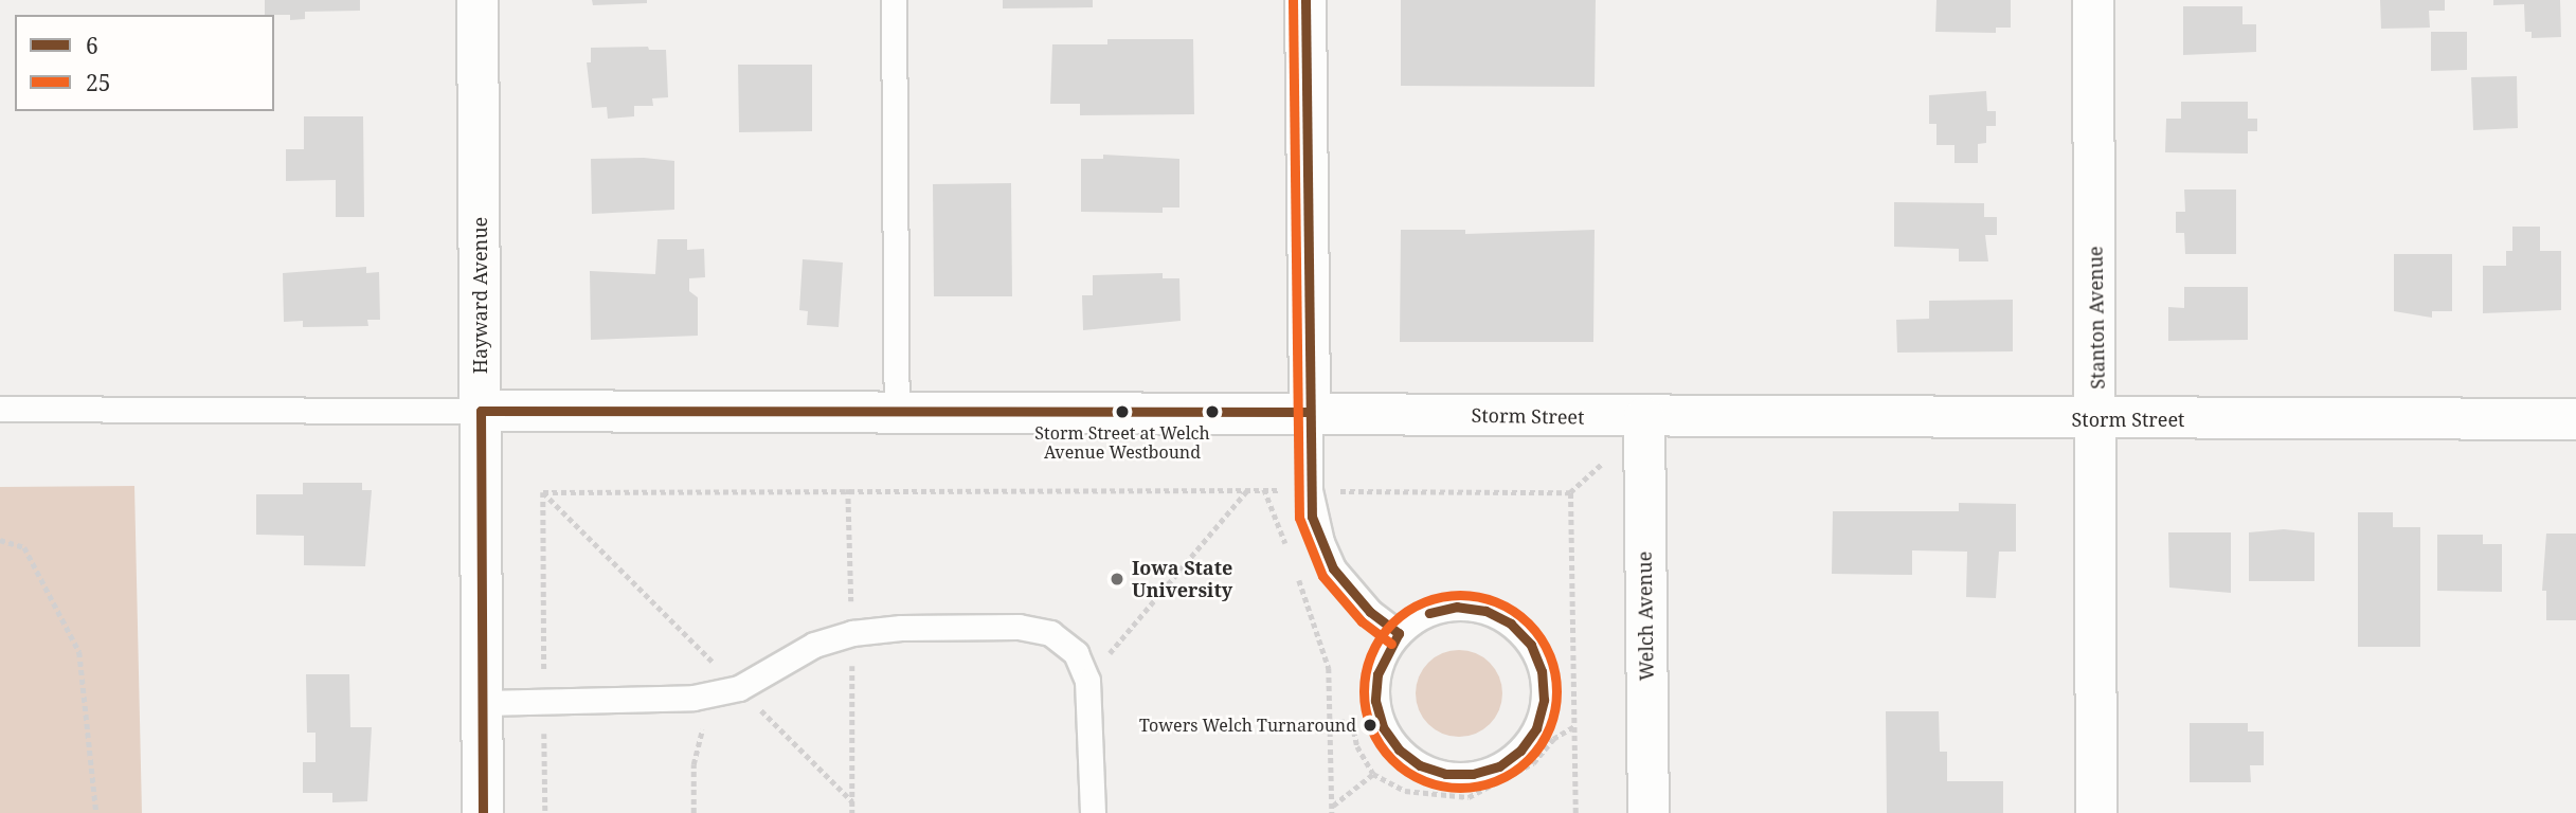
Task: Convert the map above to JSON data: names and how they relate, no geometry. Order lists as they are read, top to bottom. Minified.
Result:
{"streets":{"street":["Hayward Avenue","Stanton Avenue","Storm Street","Welch Avenue"]},"crossings":[["Hayward Avenue","Storm Street"],["Stanton Avenue","Storm Street"],["Storm Street","Welch Avenue"]],"places":["Storm Street at Welch Avenue Westbound","Iowa State University","Towers Welch Turnaround"],"lines":["transit line 6","transit line 25"],"legend":["6","25"]}
